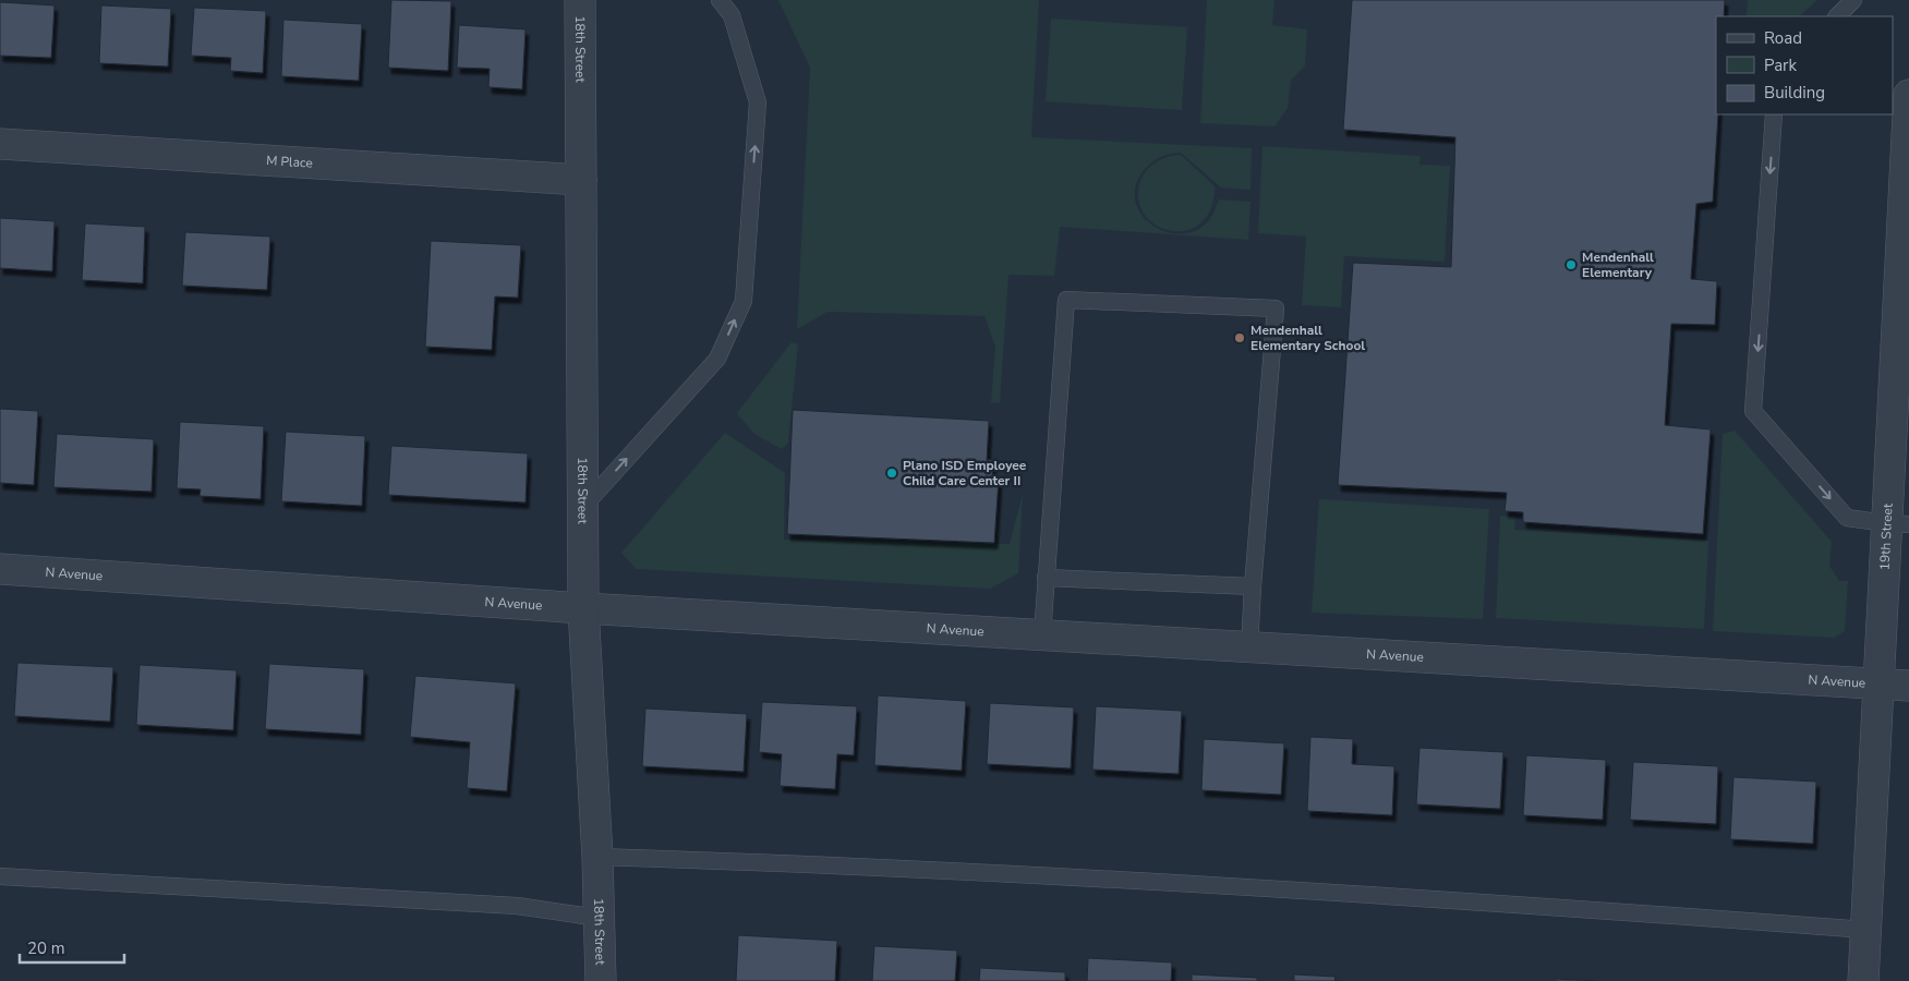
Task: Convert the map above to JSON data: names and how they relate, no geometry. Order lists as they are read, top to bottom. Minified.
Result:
{"streets":{"street":["18th Street","M Place","19th Street","N Avenue"]},"crossings":[["18th Street","M Place"],["18th Street","N Avenue"],["19th Street","N Avenue"]],"places":["Mendenhall Elementary","Mendenhall Elementary School","Plano ISD Employee Child Care Center II"],"legend":["Road","Park","Building"],"scale_bar":"20 m"}
